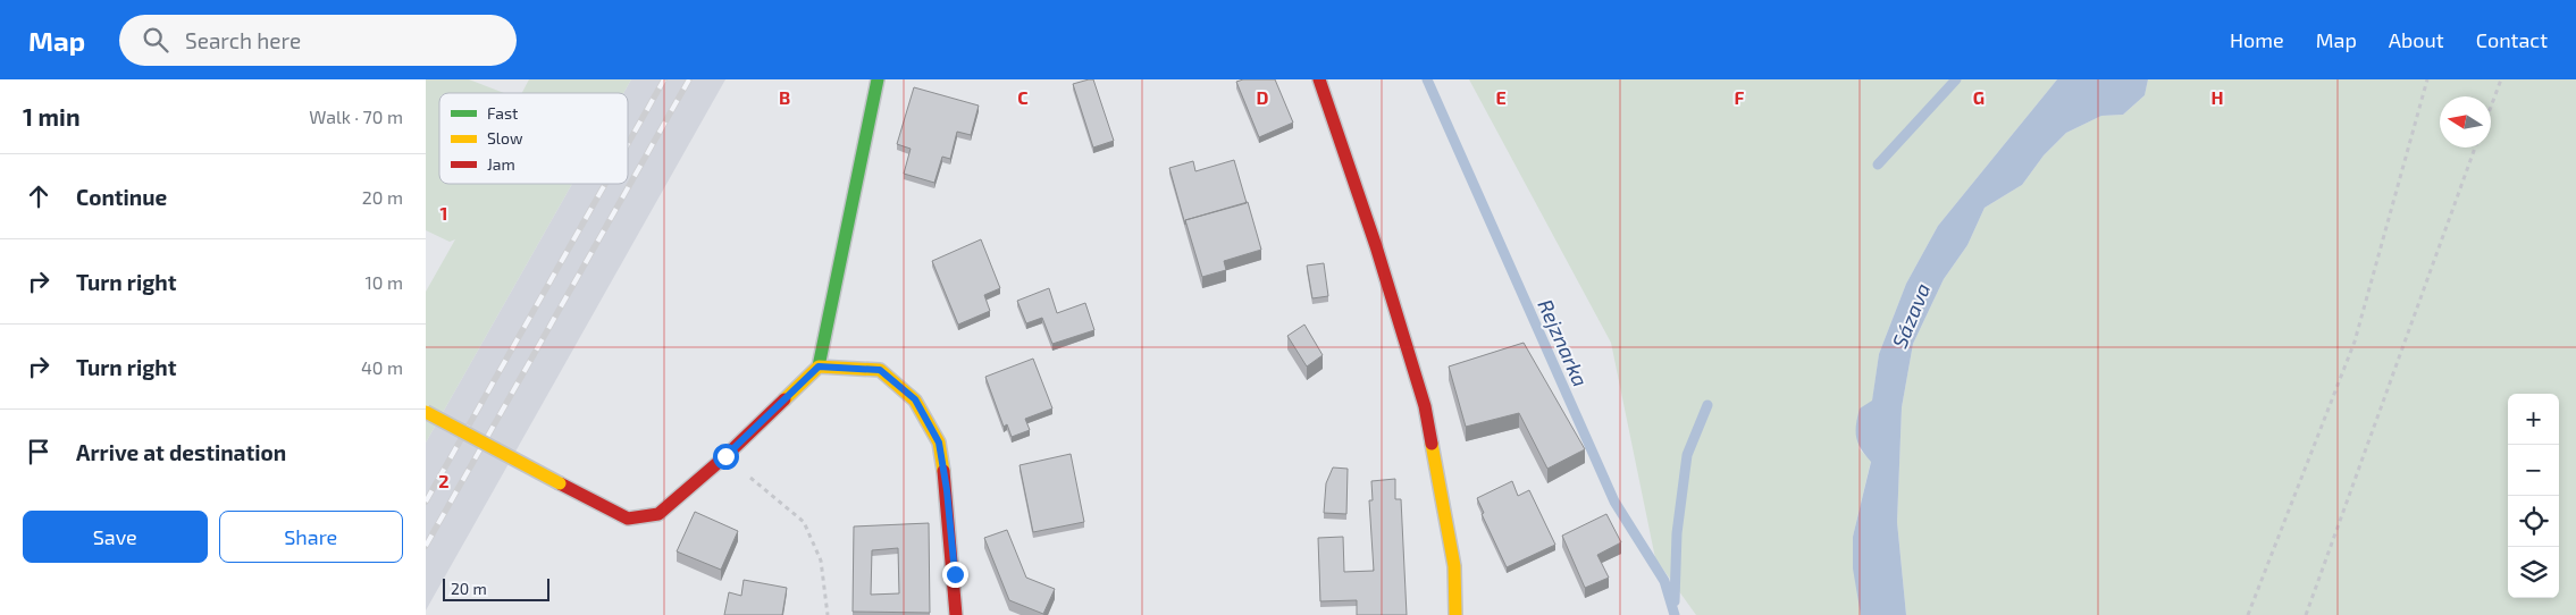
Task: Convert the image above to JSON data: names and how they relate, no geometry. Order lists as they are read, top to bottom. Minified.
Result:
{"water":["Sázava","Rejznarka"],"legend":["Fast","Slow","Jam"],"scale_bar":"20 m","north":"left","page":{"header":"Map","search":"Search here","nav":["Home","Map","About","Contact"],"heading":["1 min","Walk · 70 m"],"list":[["Continue","20 m"],["Turn right","10 m"],["Turn right","40 m"],"Arrive at destination"],"map_buttons":["+","−"],"buttons":["Save","Share"],"scale":"20 m"},"grid":{"columns":["B","C","D","E","F","G","H"],"rows":["1","2"]}}
